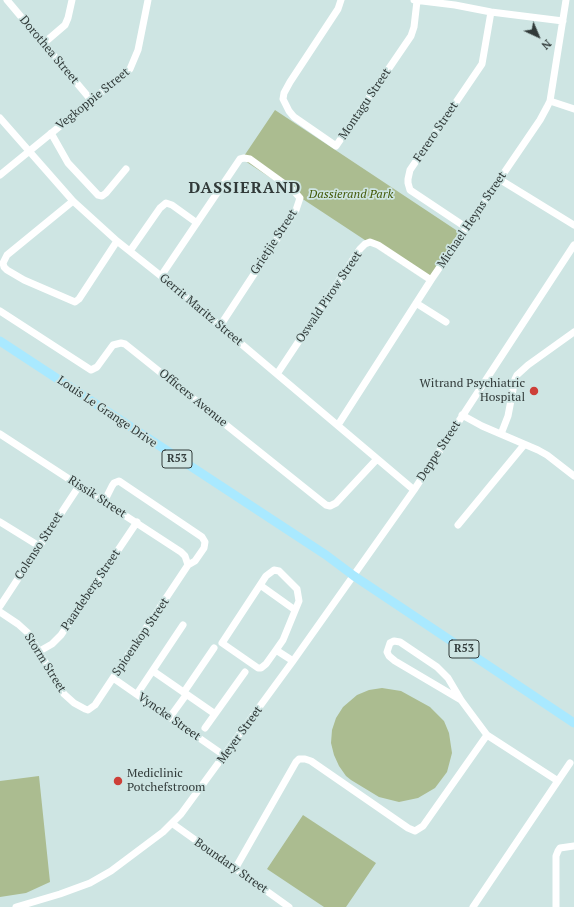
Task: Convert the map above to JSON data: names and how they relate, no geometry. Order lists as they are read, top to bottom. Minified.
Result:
{"streets":{"main road":["Louis Le Grange Drive","R53"],"street":["Dorothea Street","Vegkoppie Street","Montagu Street","Ferero Street","Michael Heyns Street","Grietjie Street","Oswald Pirow Street","Gerrit Maritz Street","Officers Avenue","Deppe Street","Rissik Street","Colenso Street","Paardeberg Street","Spioenkop Street","Storm Street","Vyncke Street","Meyer Street","Boundary Street"]},"crossings":[["Dorothea Street","Vegkoppie Street"],["Vegkoppie Street","Gerrit Maritz Street"],["Ferero Street","Michael Heyns Street"],["Michael Heyns Street","Oswald Pirow Street"],["Michael Heyns Street","Gerrit Maritz Street"],["Grietjie Street","Gerrit Maritz Street"],["Oswald Pirow Street","Gerrit Maritz Street"],["Gerrit Maritz Street","Officers Avenue"],["Gerrit Maritz Street","Deppe Street"],["Louis Le Grange Drive","Deppe Street"],["Louis Le Grange Drive","R53"],["Louis Le Grange Drive","Meyer Street"],["Deppe Street","R53"],["Deppe Street","Meyer Street"],["R53","Meyer Street"],["Rissik Street","Colenso Street"],["Rissik Street","Paardeberg Street"],["Rissik Street","Spioenkop Street"],["Paardeberg Street","Storm Street"],["Spioenkop Street","Storm Street"],["Spioenkop Street","Vyncke Street"],["Vyncke Street","Meyer Street"],["Meyer Street","Boundary Street"]],"districts":["DASSIERAND"],"parks":["Dassierand Park"],"places":["Witrand Psychiatric Hospital","Mediclinic Potchefstroom"],"north":"bottom right"}
